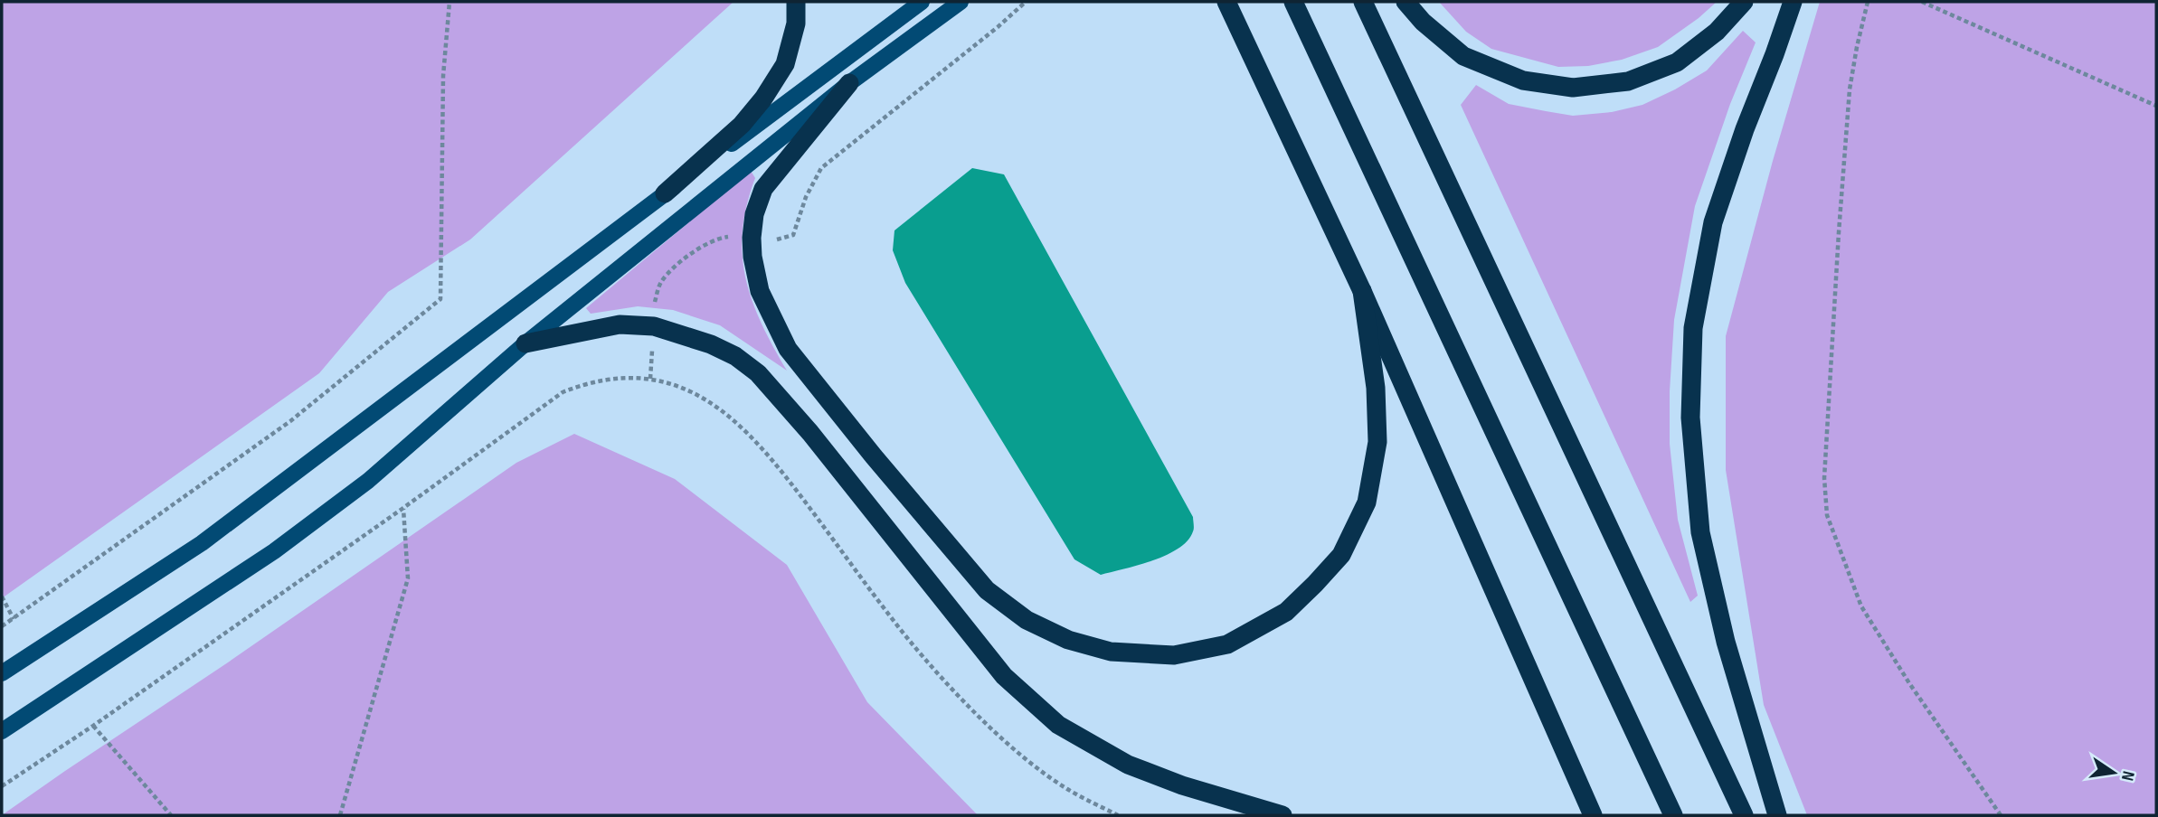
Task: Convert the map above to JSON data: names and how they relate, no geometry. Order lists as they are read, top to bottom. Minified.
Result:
{"north":"right"}
